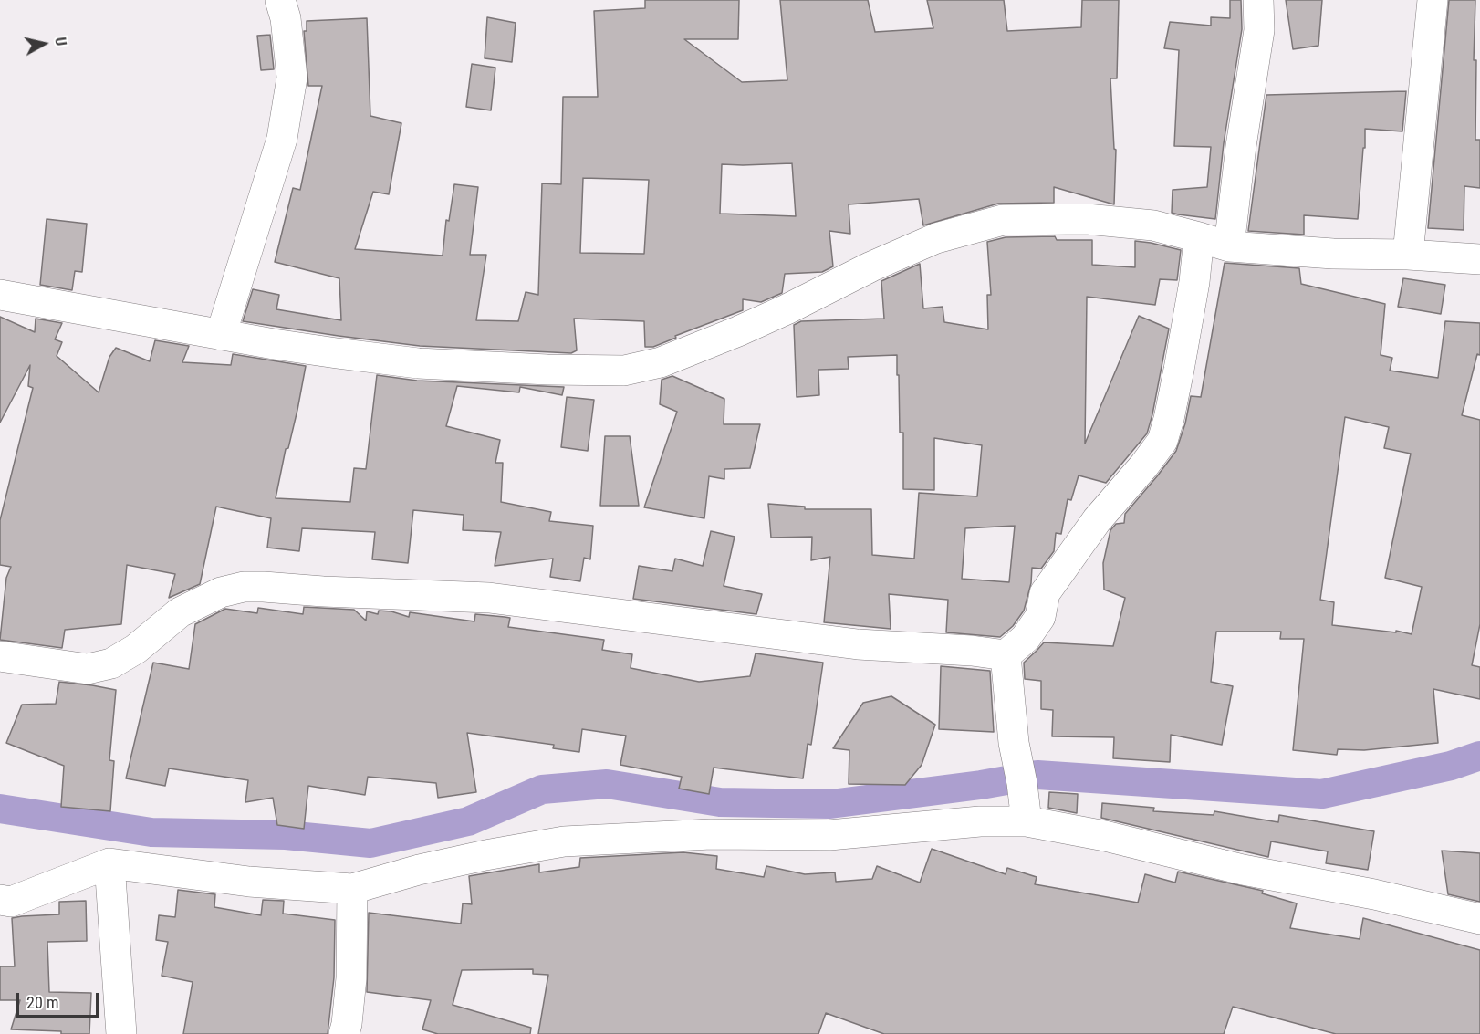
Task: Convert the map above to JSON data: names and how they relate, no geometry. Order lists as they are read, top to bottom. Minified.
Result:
{"scale_bar":"20 m","north":"right"}
